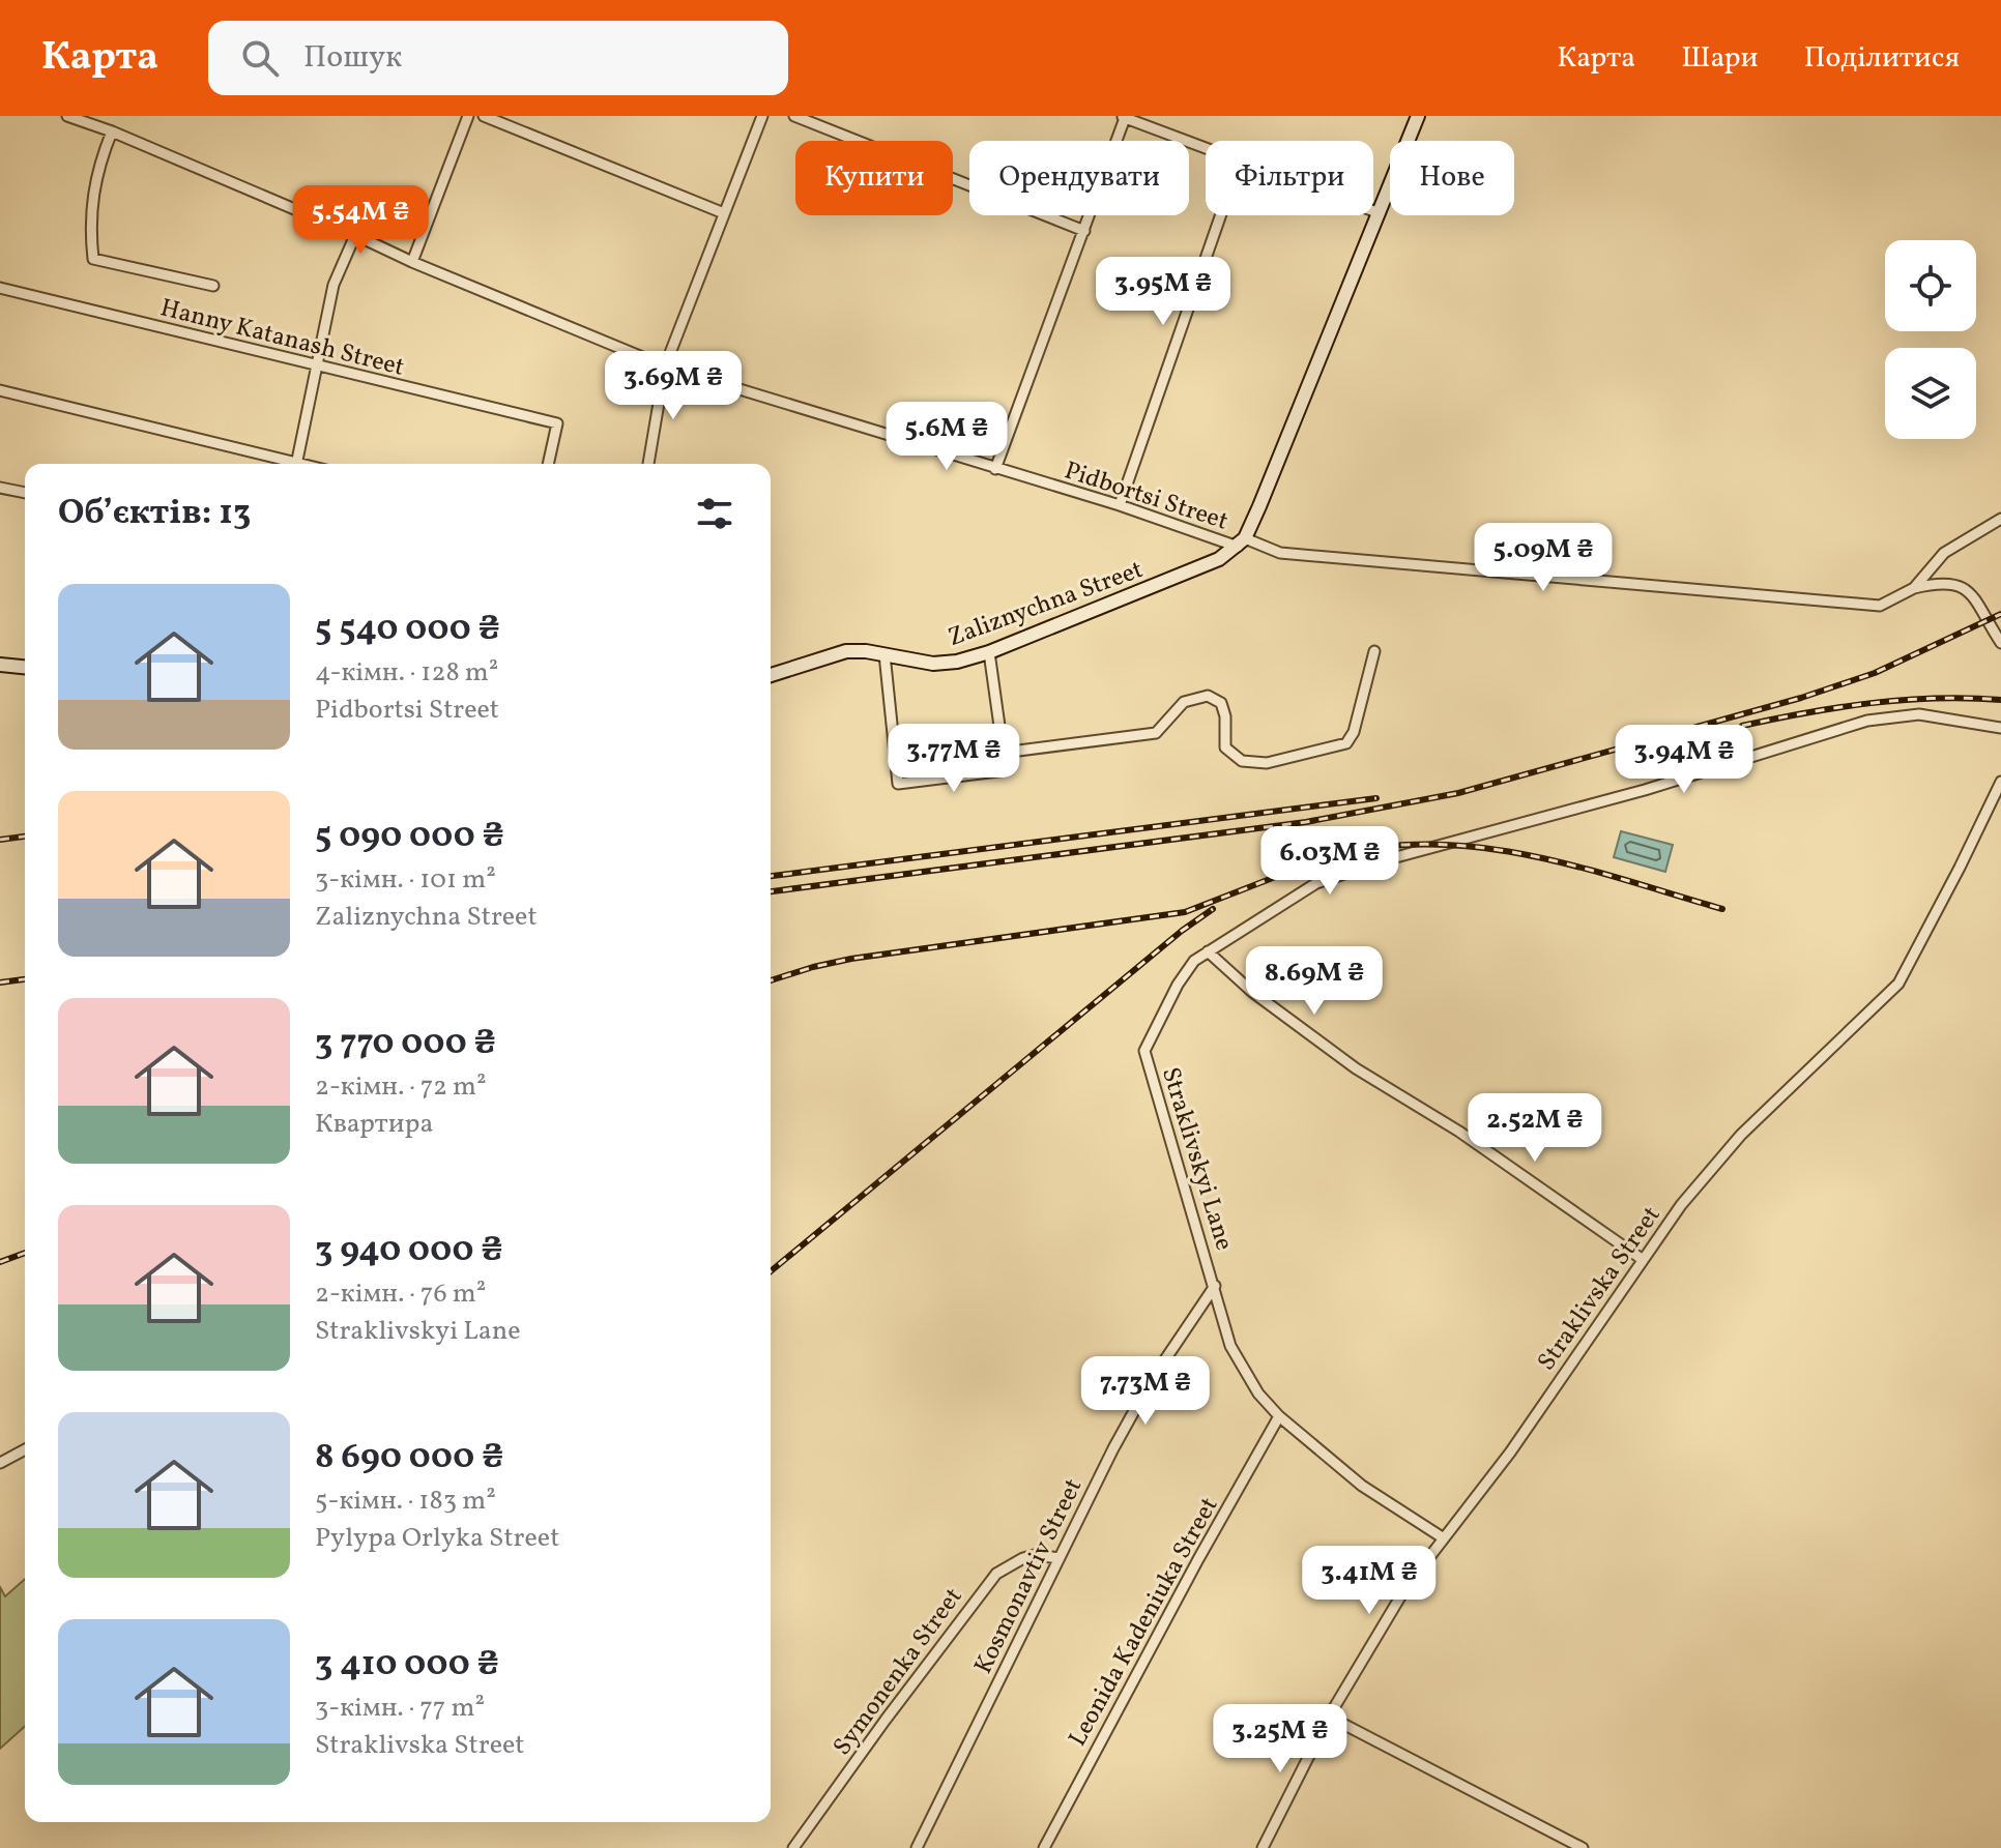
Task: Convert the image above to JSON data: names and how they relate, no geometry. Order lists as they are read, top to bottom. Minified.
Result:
{"streets":{"main road":["Zaliznychna Street"],"street":["Hanny Katanash Street","Pidbortsi Street","Straklivskyi Lane","Straklivska Street","Kosmonavtiv Street","Leonida Kadeniuka Street","Symonenka Street"]},"crossings":[["Pidbortsi Street","Zaliznychna Street"],["Straklivskyi Lane","Straklivska Street"],["Straklivskyi Lane","Kosmonavtiv Street"],["Straklivskyi Lane","Leonida Kadeniuka Street"],["Kosmonavtiv Street","Symonenka Street"]],"page":{"header":"Карта","search":"Пошук","nav":["Карта","Шари","Поділитися"],"chip":["Купити","Орендувати","Фільтри","Нове"],"price":["5.54M ₴","3.95M ₴","3.69M ₴","5.6M ₴","5.09M ₴","3.77M ₴","3.94M ₴","6.03M ₴","8.69M ₴","2.52M ₴","7.73M ₴","3.41M ₴","3.25M ₴"],"heading":"Об’єктів: 13","list":[{"name":"5 540 000 ₴","note":"4-кімн. · 128 m² · Pidbortsi Street"},{"name":"5 090 000 ₴","note":"3-кімн. · 101 m² · Zaliznychna Street"},{"name":"3 770 000 ₴","note":"2-кімн. · 72 m² · Квартира"},{"name":"3 940 000 ₴","note":"2-кімн. · 76 m² · Straklivskyi Lane"},{"name":"8 690 000 ₴","note":"5-кімн. · 183 m² · Pylypa Orlyka Street"},{"name":"3 410 000 ₴","note":"3-кімн. · 77 m² · Straklivska Street"}]}}
